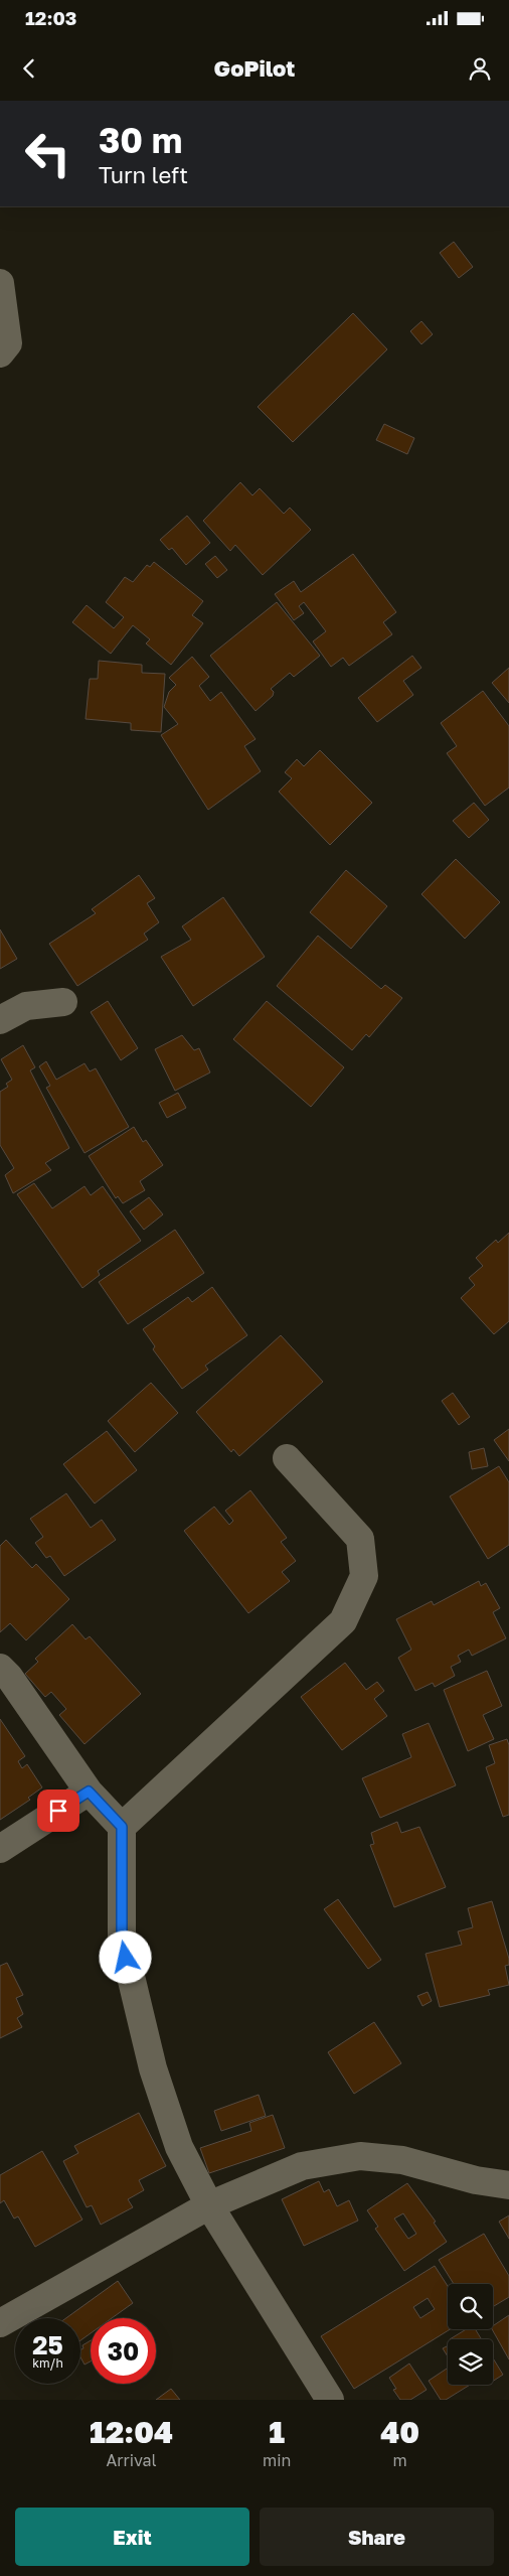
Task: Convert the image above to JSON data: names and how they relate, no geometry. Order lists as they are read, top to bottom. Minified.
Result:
{"page":{"status":"12:03","header":"GoPilot","turn":["30 m","Turn left"],"speed":"25 km/h","limit":"30","eta":["12:04","Arrival","1","min","40","m"],"buttons":["Exit","Share"]}}
